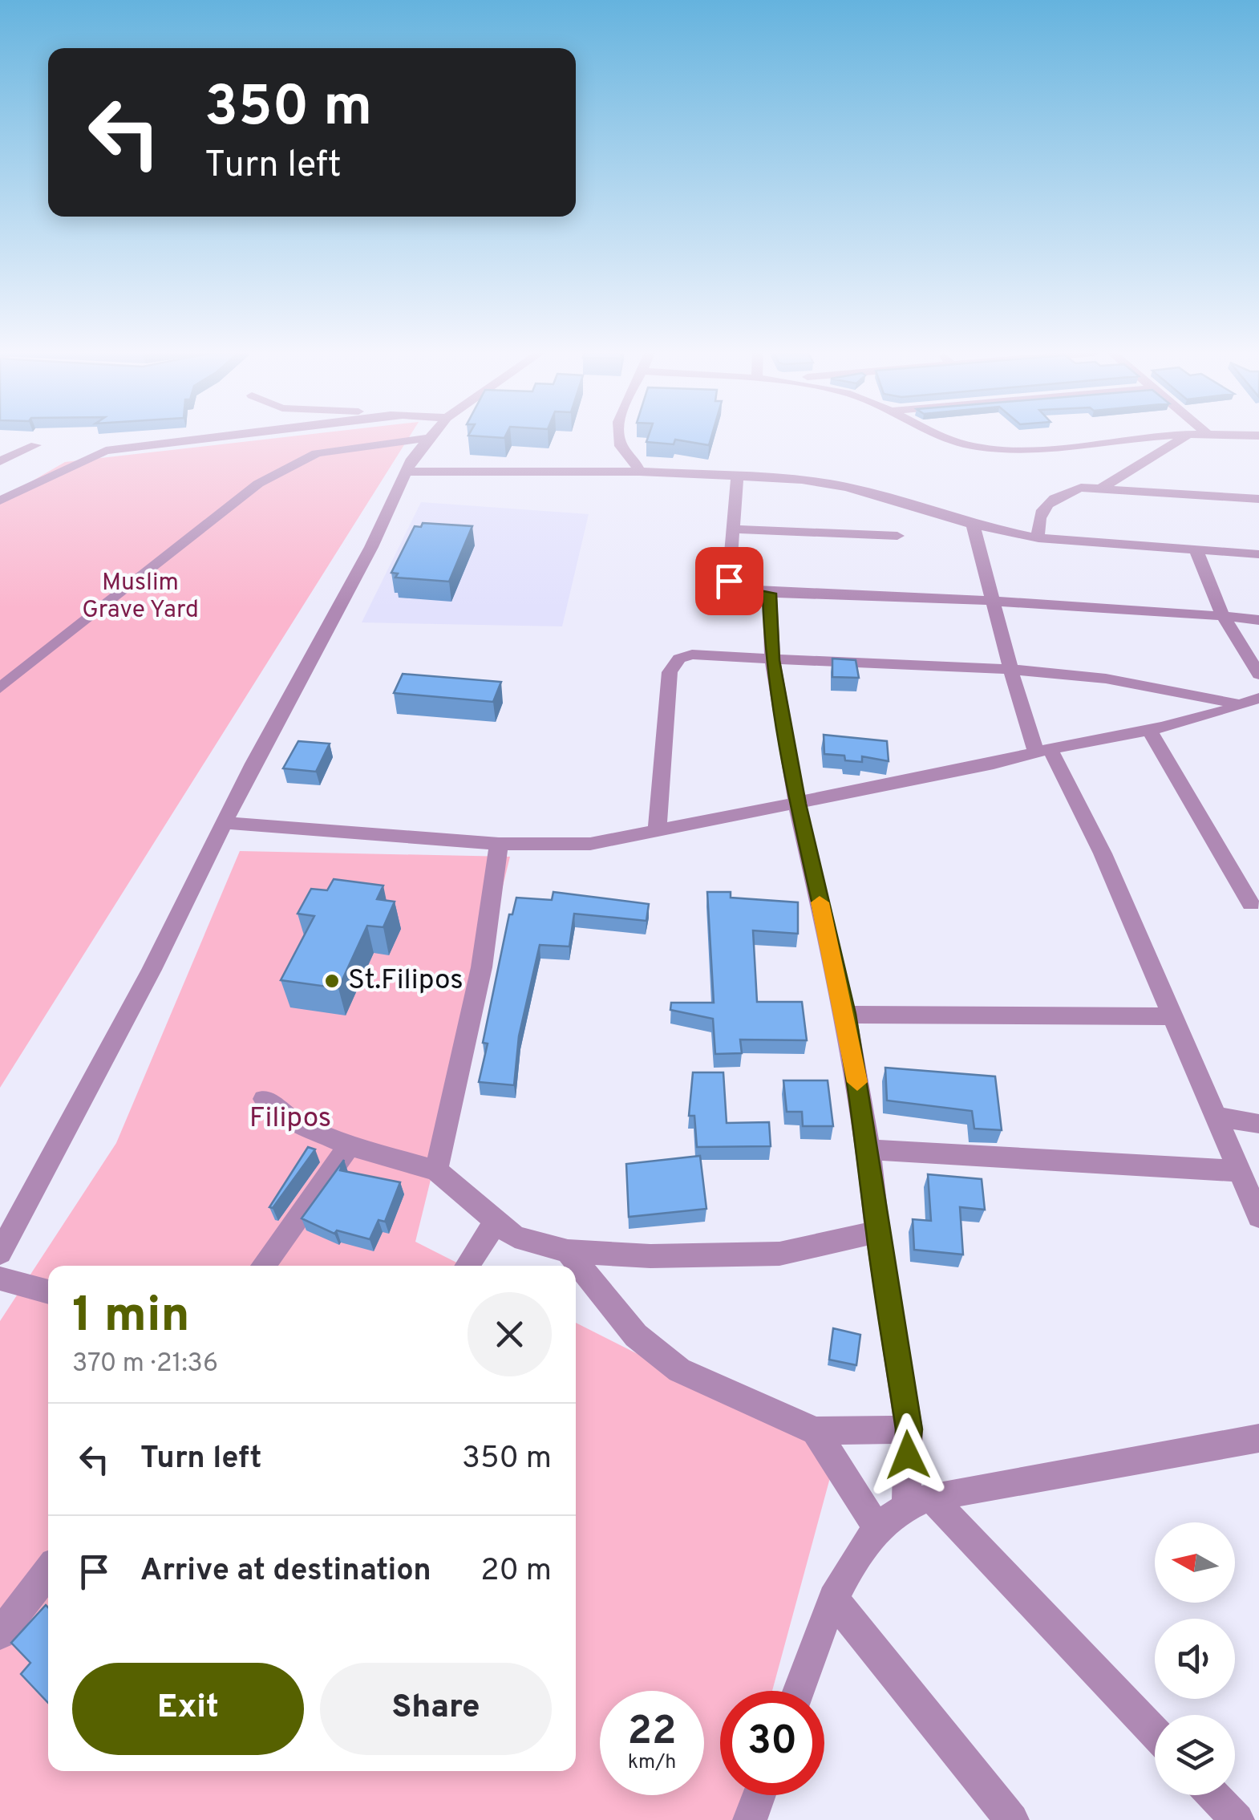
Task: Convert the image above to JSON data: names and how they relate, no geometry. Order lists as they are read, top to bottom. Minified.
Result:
{"parks":["Muslim Grave Yard","Filipos"],"places":["St.Filipos"],"north":"left","page":{"turn":["350 m","Turn left"],"heading":["1 min","370 m · 21:36"],"list":[{"name":"Turn left","value":"350 m"},{"name":"Arrive at destination","value":"20 m"}],"buttons":["Exit","Share"],"speed":"22 km/h","limit":"30"}}
